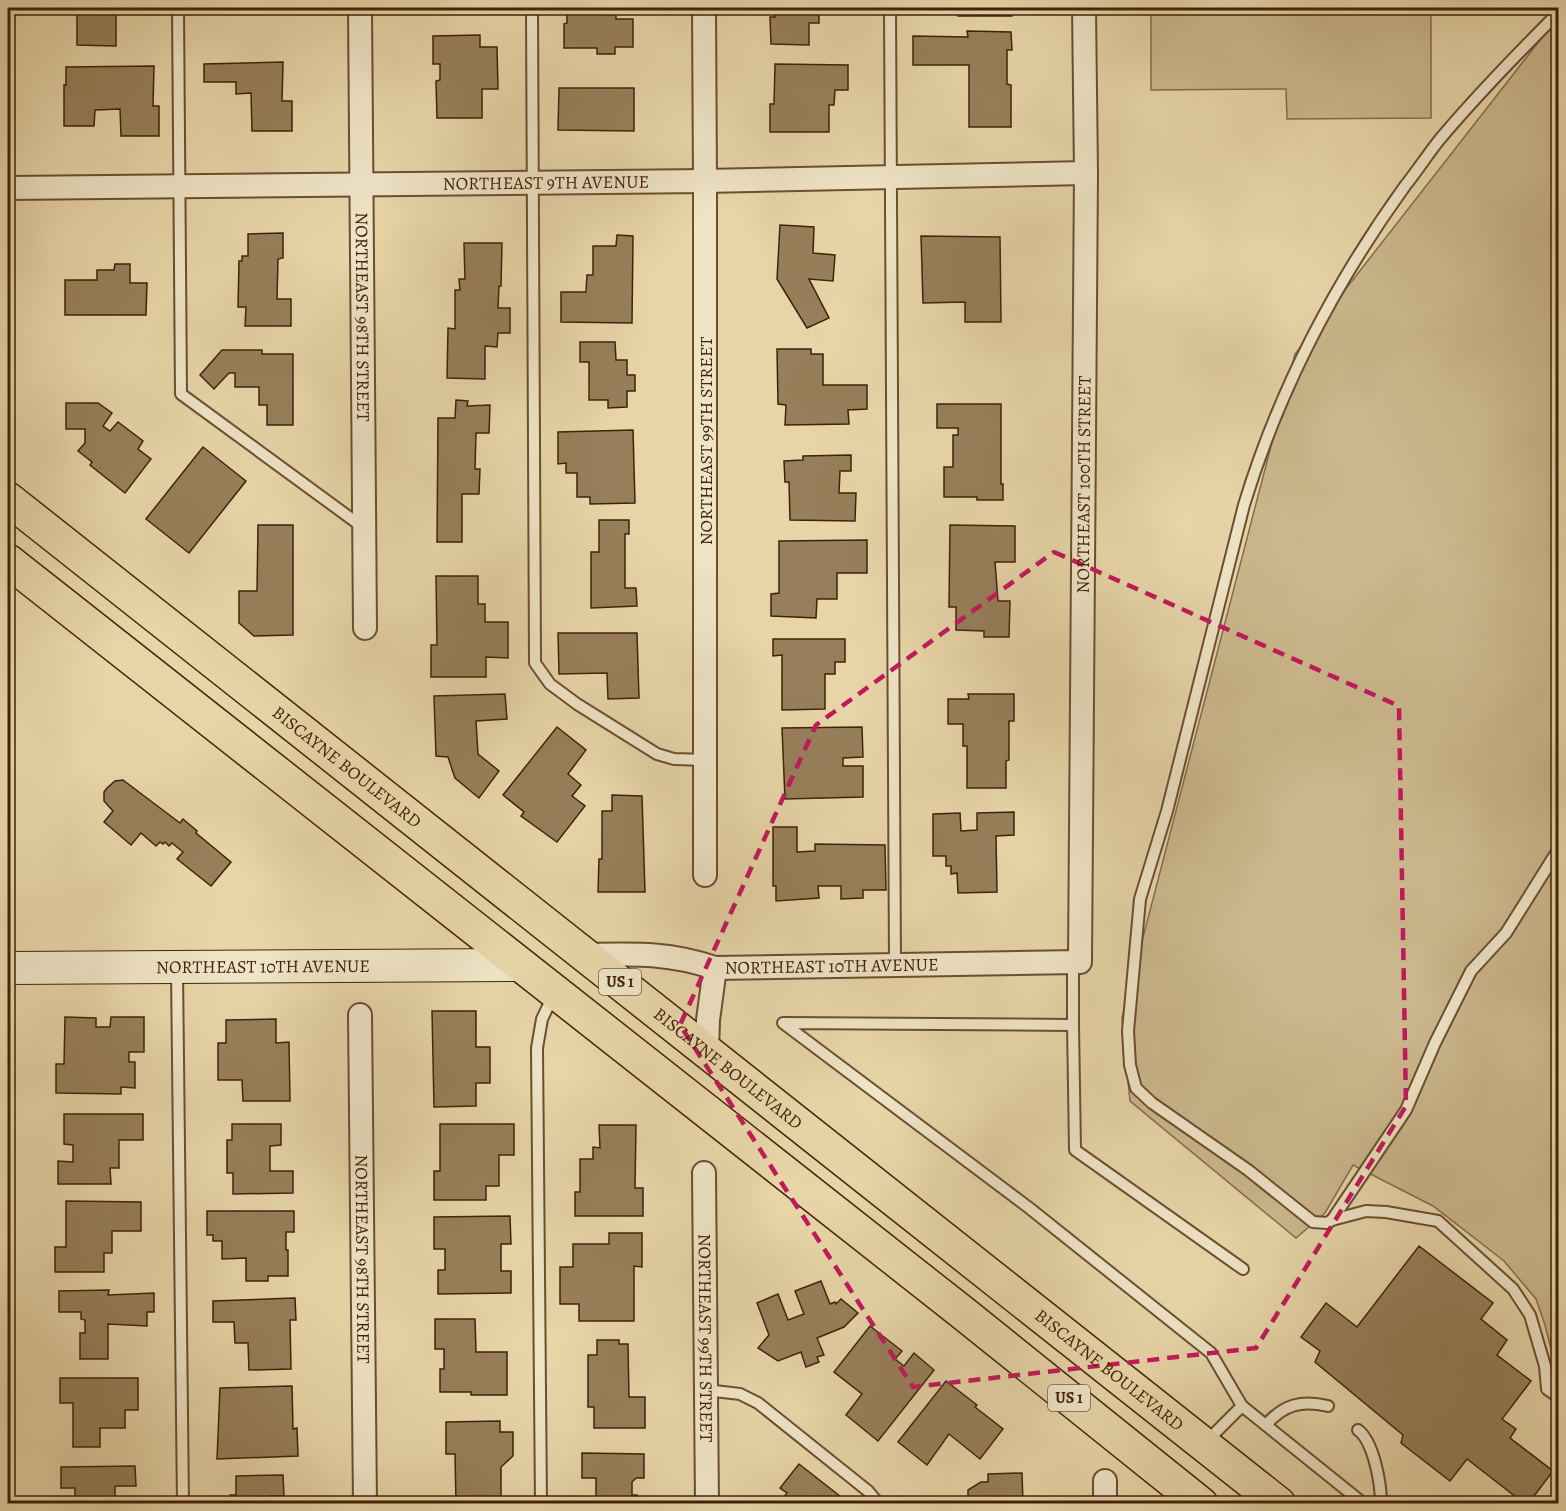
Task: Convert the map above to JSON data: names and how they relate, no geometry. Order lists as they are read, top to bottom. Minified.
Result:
{"streets":{"main road":["BISCAYNE BOULEVARD","US 1"],"street":["NORTHEAST 9TH AVENUE","NORTHEAST 98TH STREET","NORTHEAST 99TH STREET","NORTHEAST 100TH STREET","NORTHEAST 10TH AVENUE"]},"crossings":[["NORTHEAST 9TH AVENUE","NORTHEAST 98TH STREET"],["NORTHEAST 9TH AVENUE","NORTHEAST 99TH STREET"],["NORTHEAST 9TH AVENUE","NORTHEAST 100TH STREET"],["NORTHEAST 100TH STREET","NORTHEAST 10TH AVENUE"],["BISCAYNE BOULEVARD","NORTHEAST 10TH AVENUE"],["NORTHEAST 10TH AVENUE","US 1"]]}
